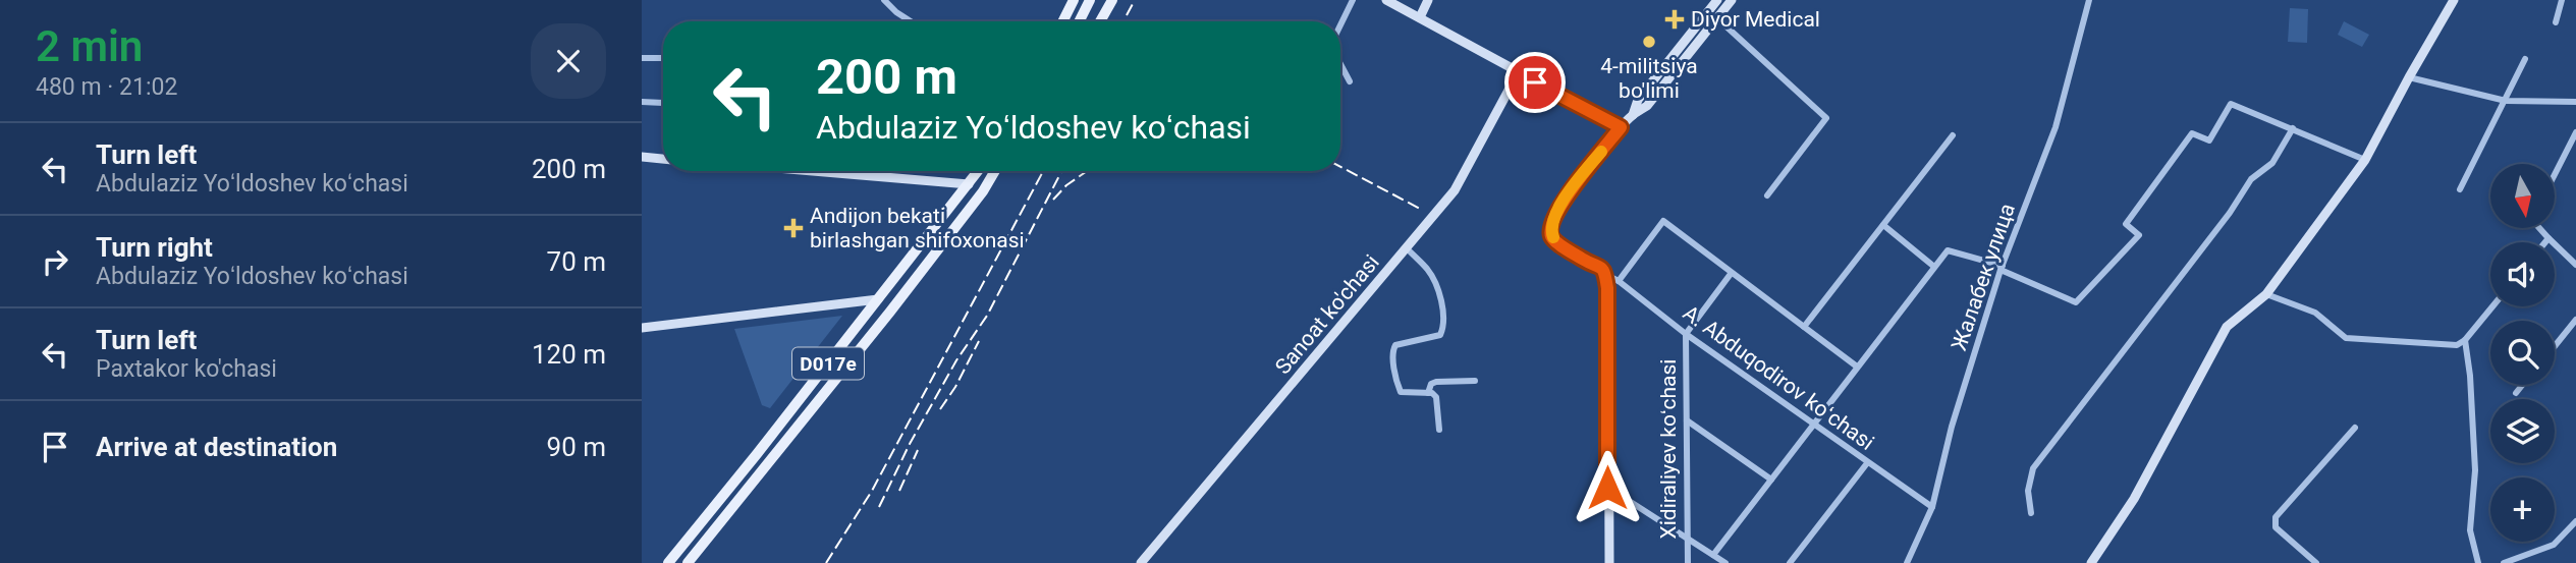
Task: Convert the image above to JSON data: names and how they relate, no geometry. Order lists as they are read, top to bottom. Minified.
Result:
{"streets":{"main road":["Sanoat ko'chasi","D017e"],"street":["Жалабек улица","A. Abduqodirov koʻchasi","Xidiraliyev koʻchasi"]},"crossings":[["Жалабек улица","A. Abduqodirov koʻchasi"],["A. Abduqodirov koʻchasi","Xidiraliyev koʻchasi"]],"places":{"health":["Diyor Medical","Аndijon bekati birlashgan shifoxonasi"],"other":["4-militsiya bo'limi"]},"north":"bottom","page":{"heading":["2 min","480 m · 21:02"],"turn":["200 m","Abdulaziz Yoʻldoshev koʻchasi"],"list":[{"name":"Turn left","note":"Abdulaziz Yoʻldoshev koʻchasi","value":"200 m"},{"name":"Turn right","note":"Abdulaziz Yoʻldoshev koʻchasi","value":"70 m"},{"name":"Turn left","note":"Paxtakor ko'chasi","value":"120 m"},{"name":"Arrive at destination","value":"90 m"}],"map_buttons":"+"}}
